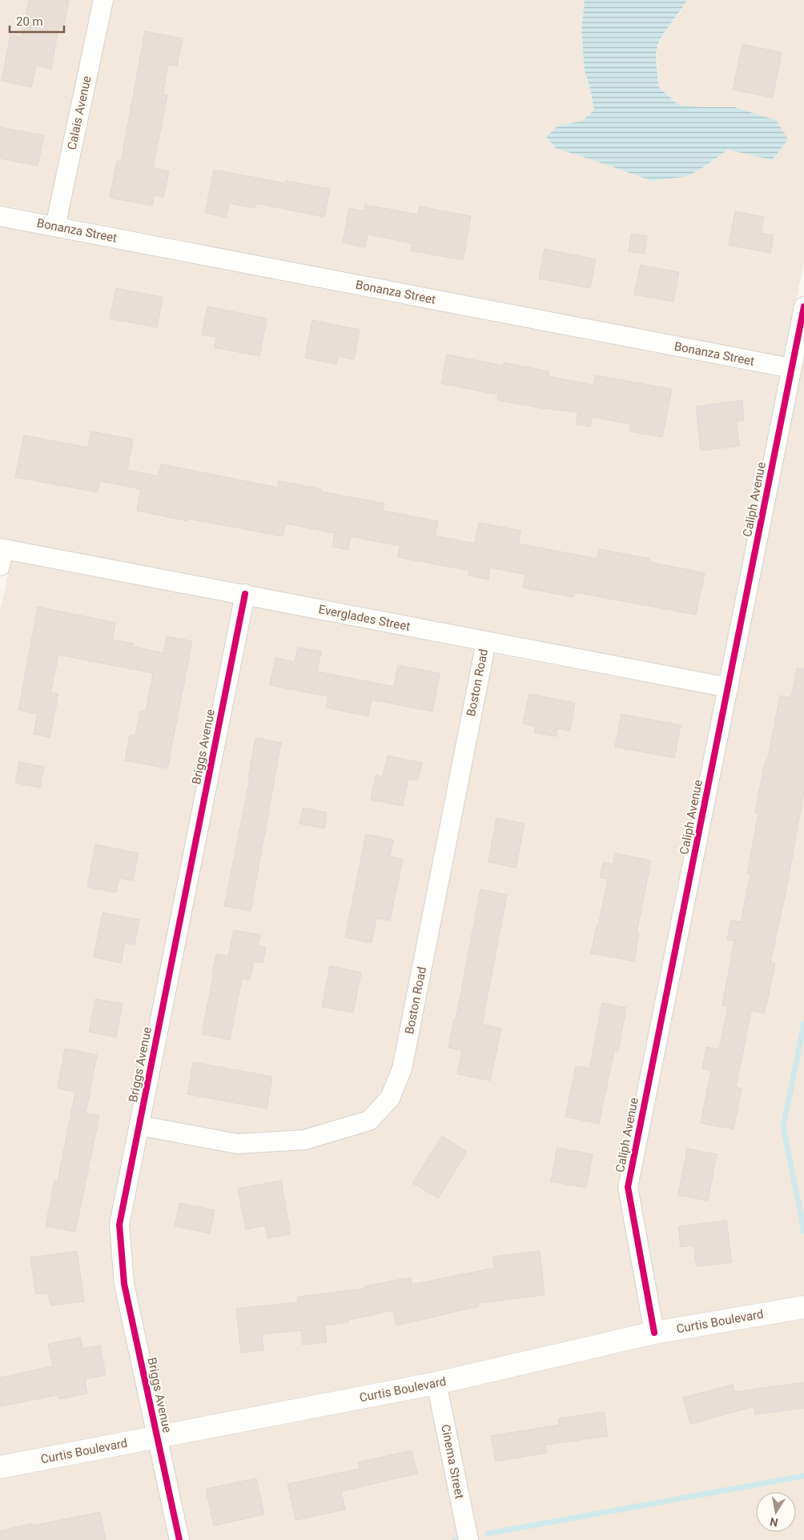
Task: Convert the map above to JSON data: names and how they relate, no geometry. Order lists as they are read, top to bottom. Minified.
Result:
{"streets":{"street":["Calais Avenue","Bonanza Street","Caliph Avenue","Everglades Street","Boston Road","Briggs Avenue","Curtis Boulevard","Cinema Street"]},"crossings":[["Calais Avenue","Bonanza Street"],["Bonanza Street","Caliph Avenue"],["Caliph Avenue","Everglades Street"],["Caliph Avenue","Curtis Boulevard"],["Everglades Street","Boston Road"],["Everglades Street","Briggs Avenue"],["Boston Road","Briggs Avenue"],["Briggs Avenue","Curtis Boulevard"],["Curtis Boulevard","Cinema Street"]],"scale_bar":"20 m","north":"bottom"}
